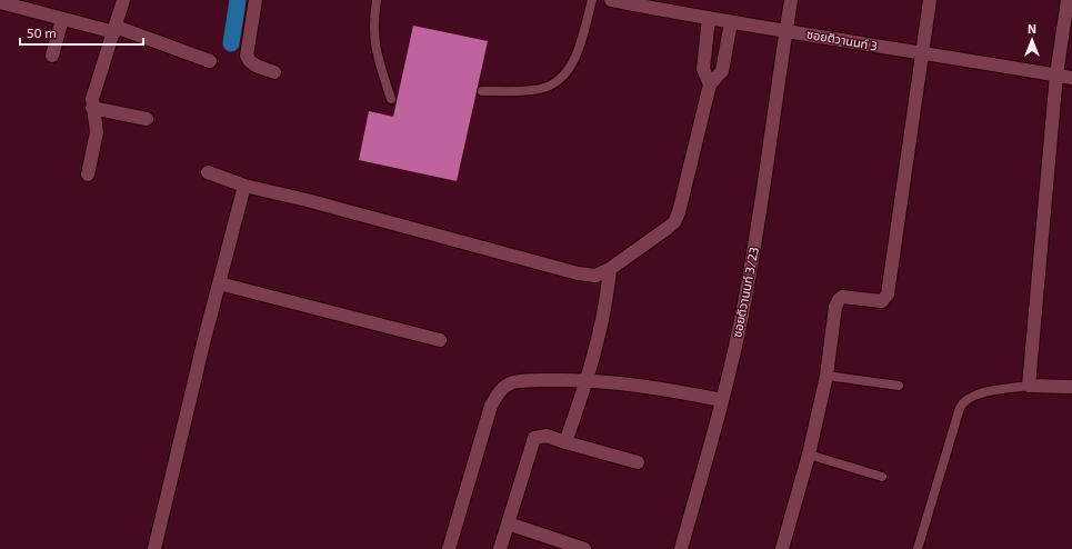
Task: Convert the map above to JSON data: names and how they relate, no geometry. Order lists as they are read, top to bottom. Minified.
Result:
{"streets":{"street":["ซอยติวานนท์ 3","ซอยติวานนท์ 3/23"]},"crossings":[["ซอยติวานนท์ 3","ซอยติวานนท์ 3/23"]],"scale_bar":"50 m","north":"top"}
